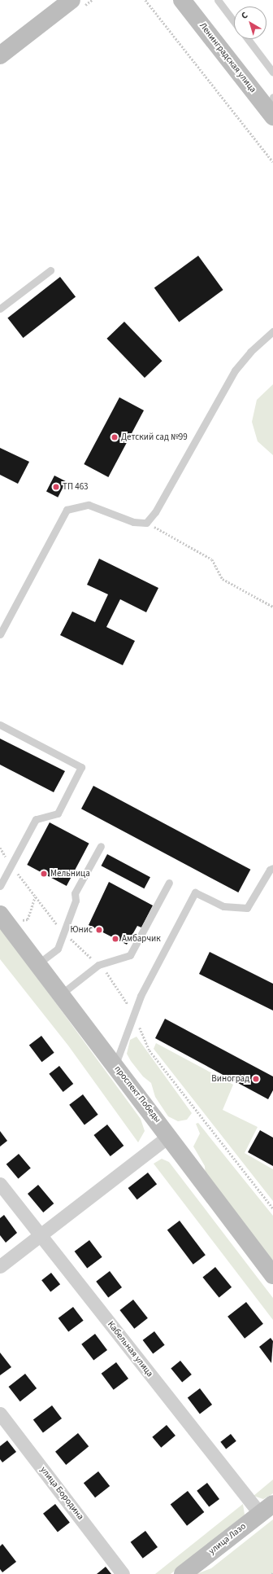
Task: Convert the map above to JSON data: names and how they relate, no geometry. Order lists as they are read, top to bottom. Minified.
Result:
{"streets":{"street":["Ленинградская улица","проспект Победы","Кабельная улица","улица Бородина","улица Лазо"]},"crossings":[["Кабельная улица","улица Лазо"]],"places":["Детский сад №99","ТП 463","Мельница","Юнис","Амбарчик","Виноград"],"north":"top left"}
